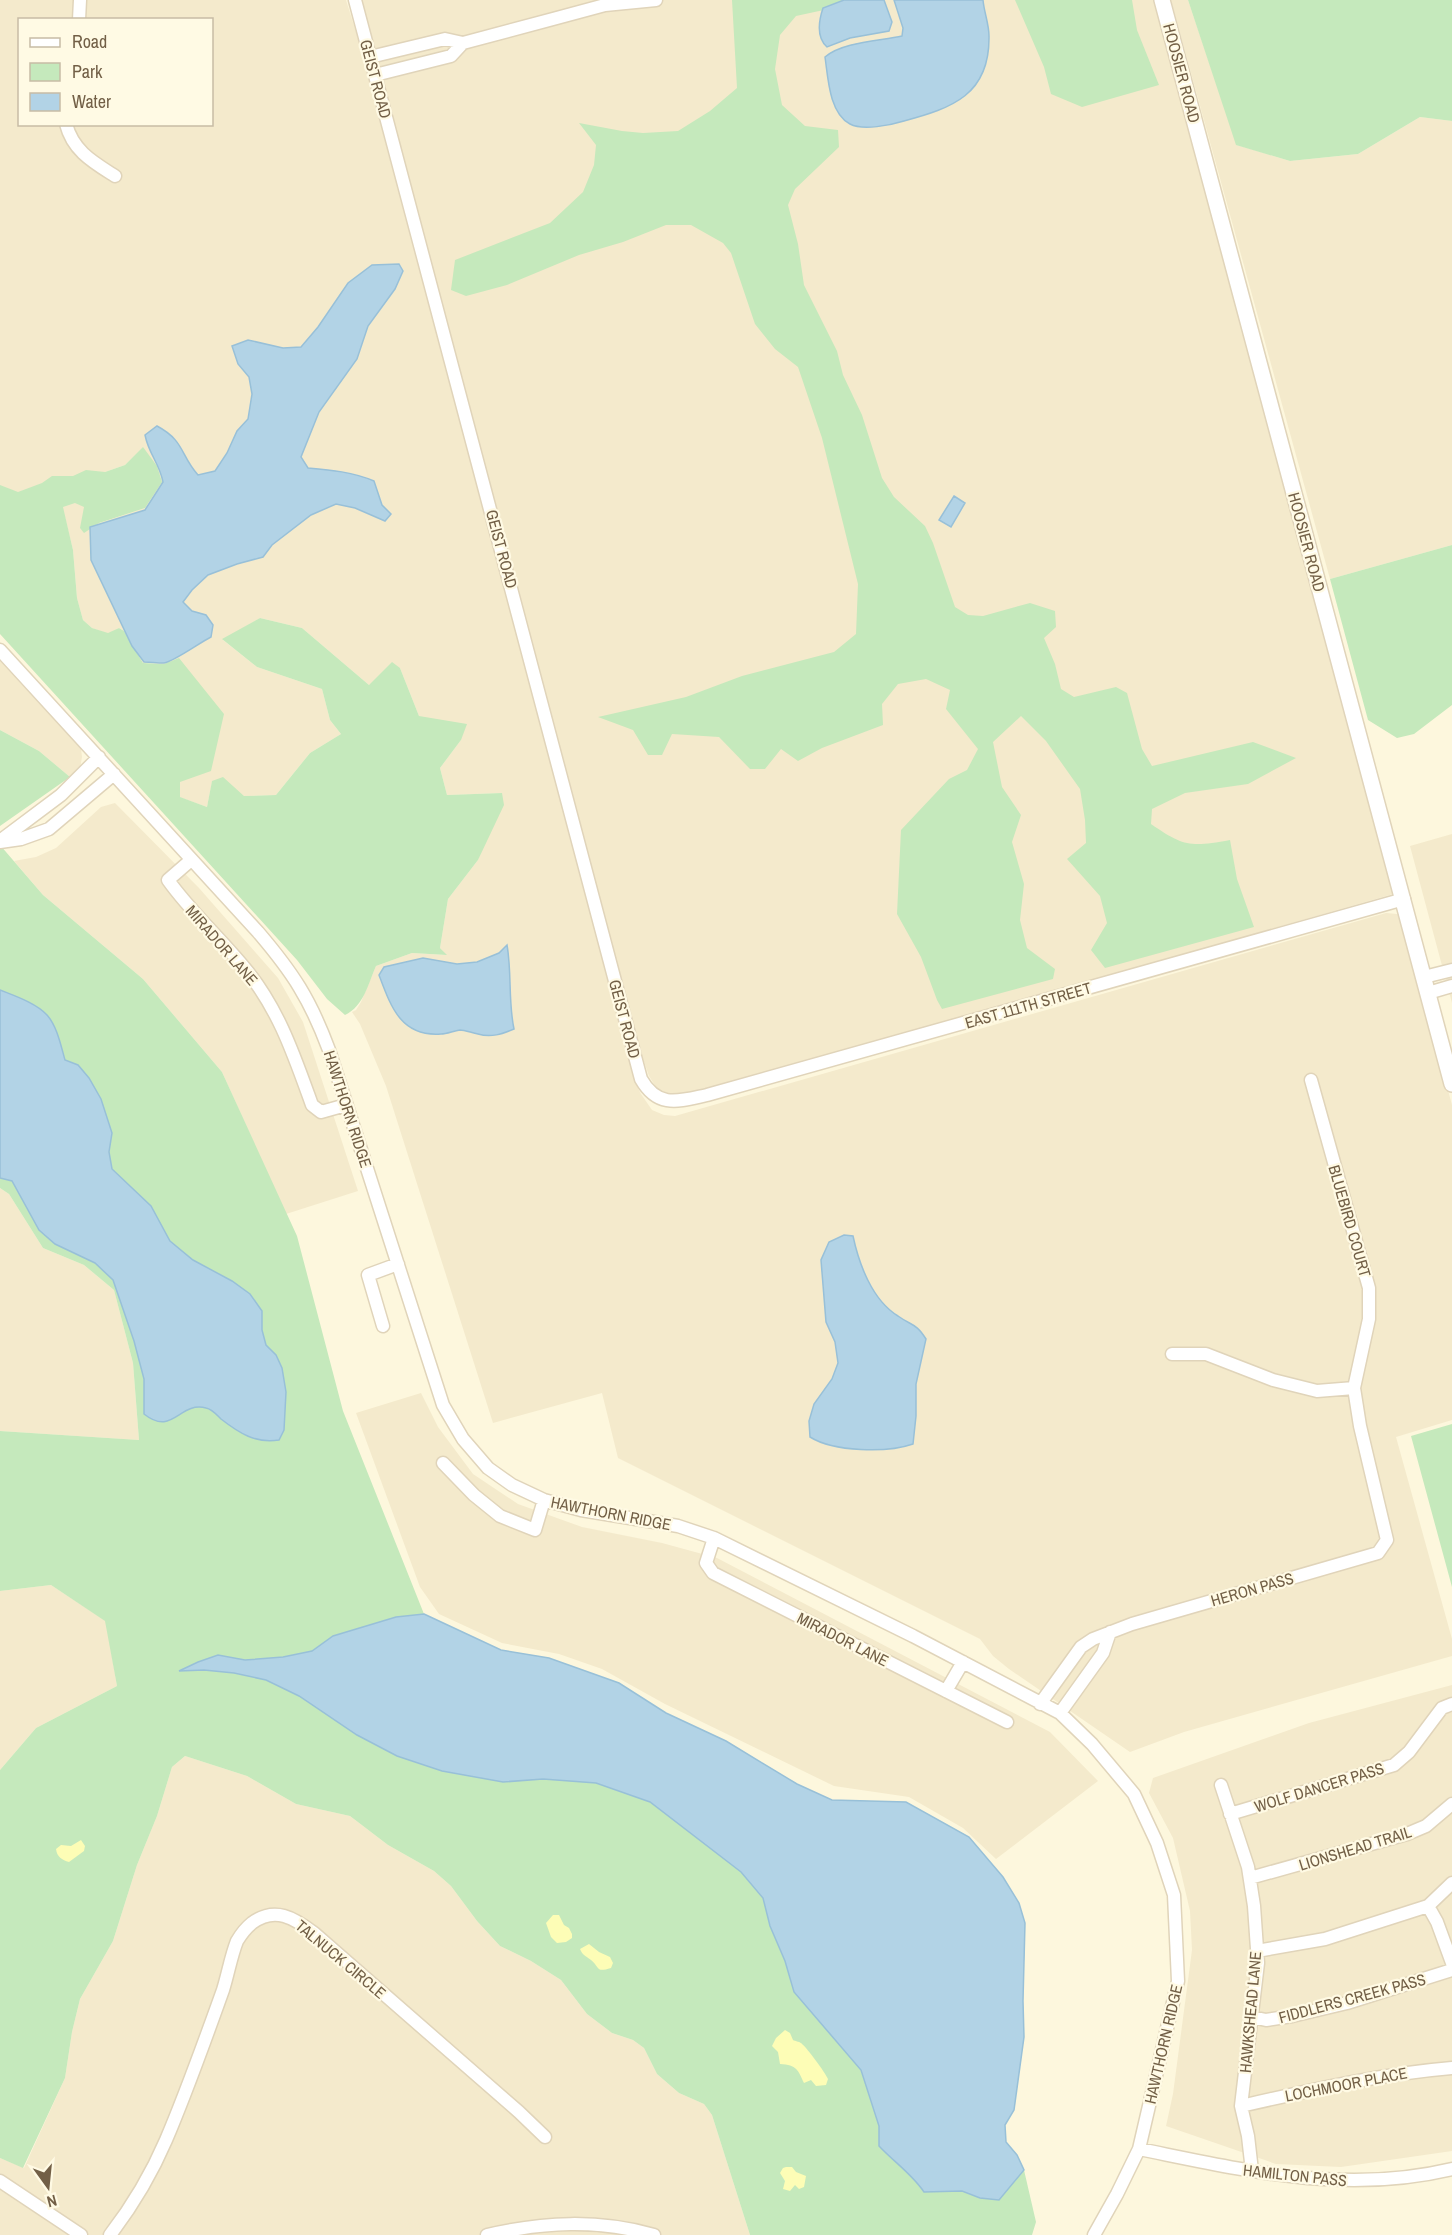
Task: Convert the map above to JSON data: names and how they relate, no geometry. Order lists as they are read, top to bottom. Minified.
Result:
{"streets":{"street":["HOOSIER ROAD","GEIST ROAD","MIRADOR LANE","EAST 111TH STREET","HAWTHORN RIDGE","BLUEBIRD COURT","HERON PASS","WOLF DANCER PASS","LIONSHEAD TRAIL","TALNUCK CIRCLE","FIDDLERS CREEK PASS","HAWKSHEAD LANE","LOCHMOOR PLACE","HAMILTON PASS"]},"crossings":[["HOOSIER ROAD","EAST 111TH STREET"],["GEIST ROAD","EAST 111TH STREET"],["MIRADOR LANE","HAWTHORN RIDGE"],["HAWTHORN RIDGE","HERON PASS"],["HAWTHORN RIDGE","HAMILTON PASS"],["BLUEBIRD COURT","HERON PASS"],["WOLF DANCER PASS","HAWKSHEAD LANE"],["LIONSHEAD TRAIL","HAWKSHEAD LANE"],["FIDDLERS CREEK PASS","HAWKSHEAD LANE"],["HAWKSHEAD LANE","LOCHMOOR PLACE"],["HAWKSHEAD LANE","HAMILTON PASS"]],"legend":["Road","Park","Water"],"north":"bottom"}
